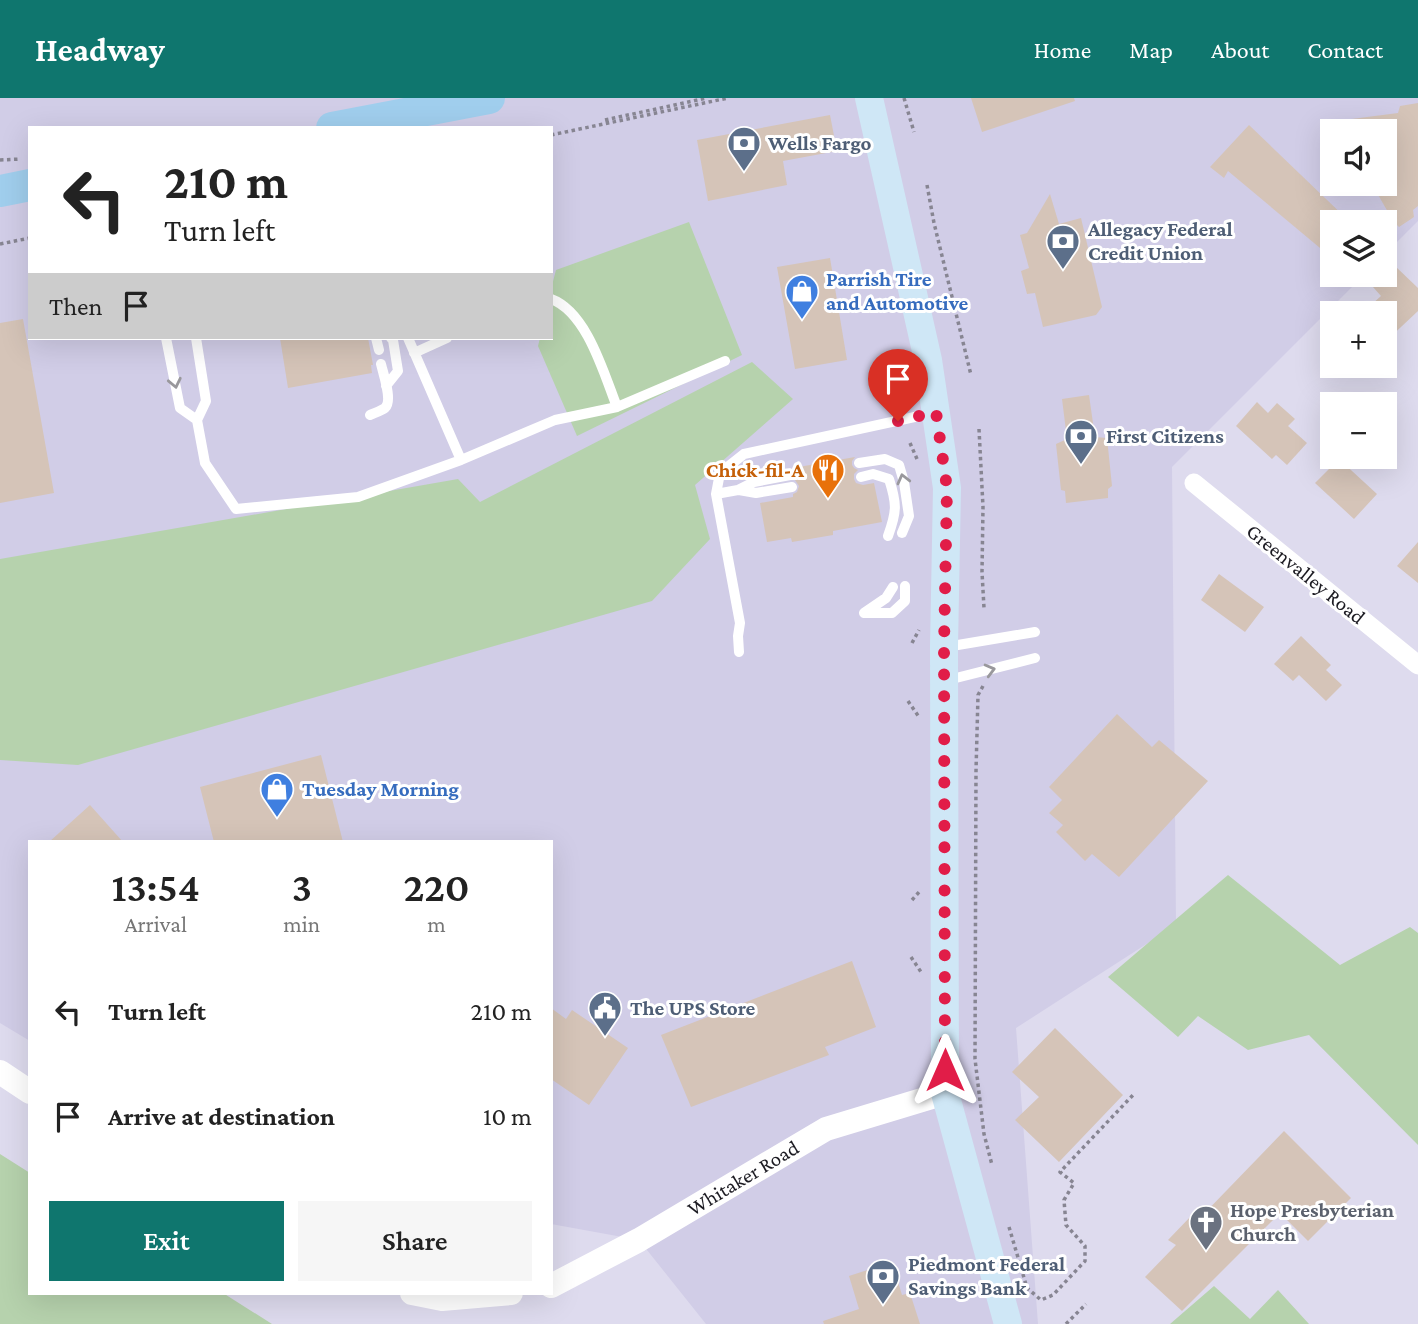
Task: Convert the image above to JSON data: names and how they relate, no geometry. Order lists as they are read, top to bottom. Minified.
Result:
{"streets":{"street":["Greenvalley Road","Whitaker Road"]},"places":{"bank":["Wells Fargo","Allegacy Federal Credit Union","First Citizens","Piedmont Federal Savings Bank"],"shop":["Parrish Tire and Automotive","Tuesday Morning"],"restaurant":["Chick-fil-A"],"public building":["The UPS Store"],"church":["Hope Presbyterian Church"]},"page":{"header":"Headway","nav":["Home","Map","About","Contact"],"map_buttons":["+","−"],"turn":["210 m","Turn left"],"then":"Then","eta":["13:54","Arrival","3","min","220","m"],"list":[{"name":"Turn left","value":"210 m"},{"name":"Arrive at destination","value":"10 m"}],"buttons":["Exit","Share"]}}
